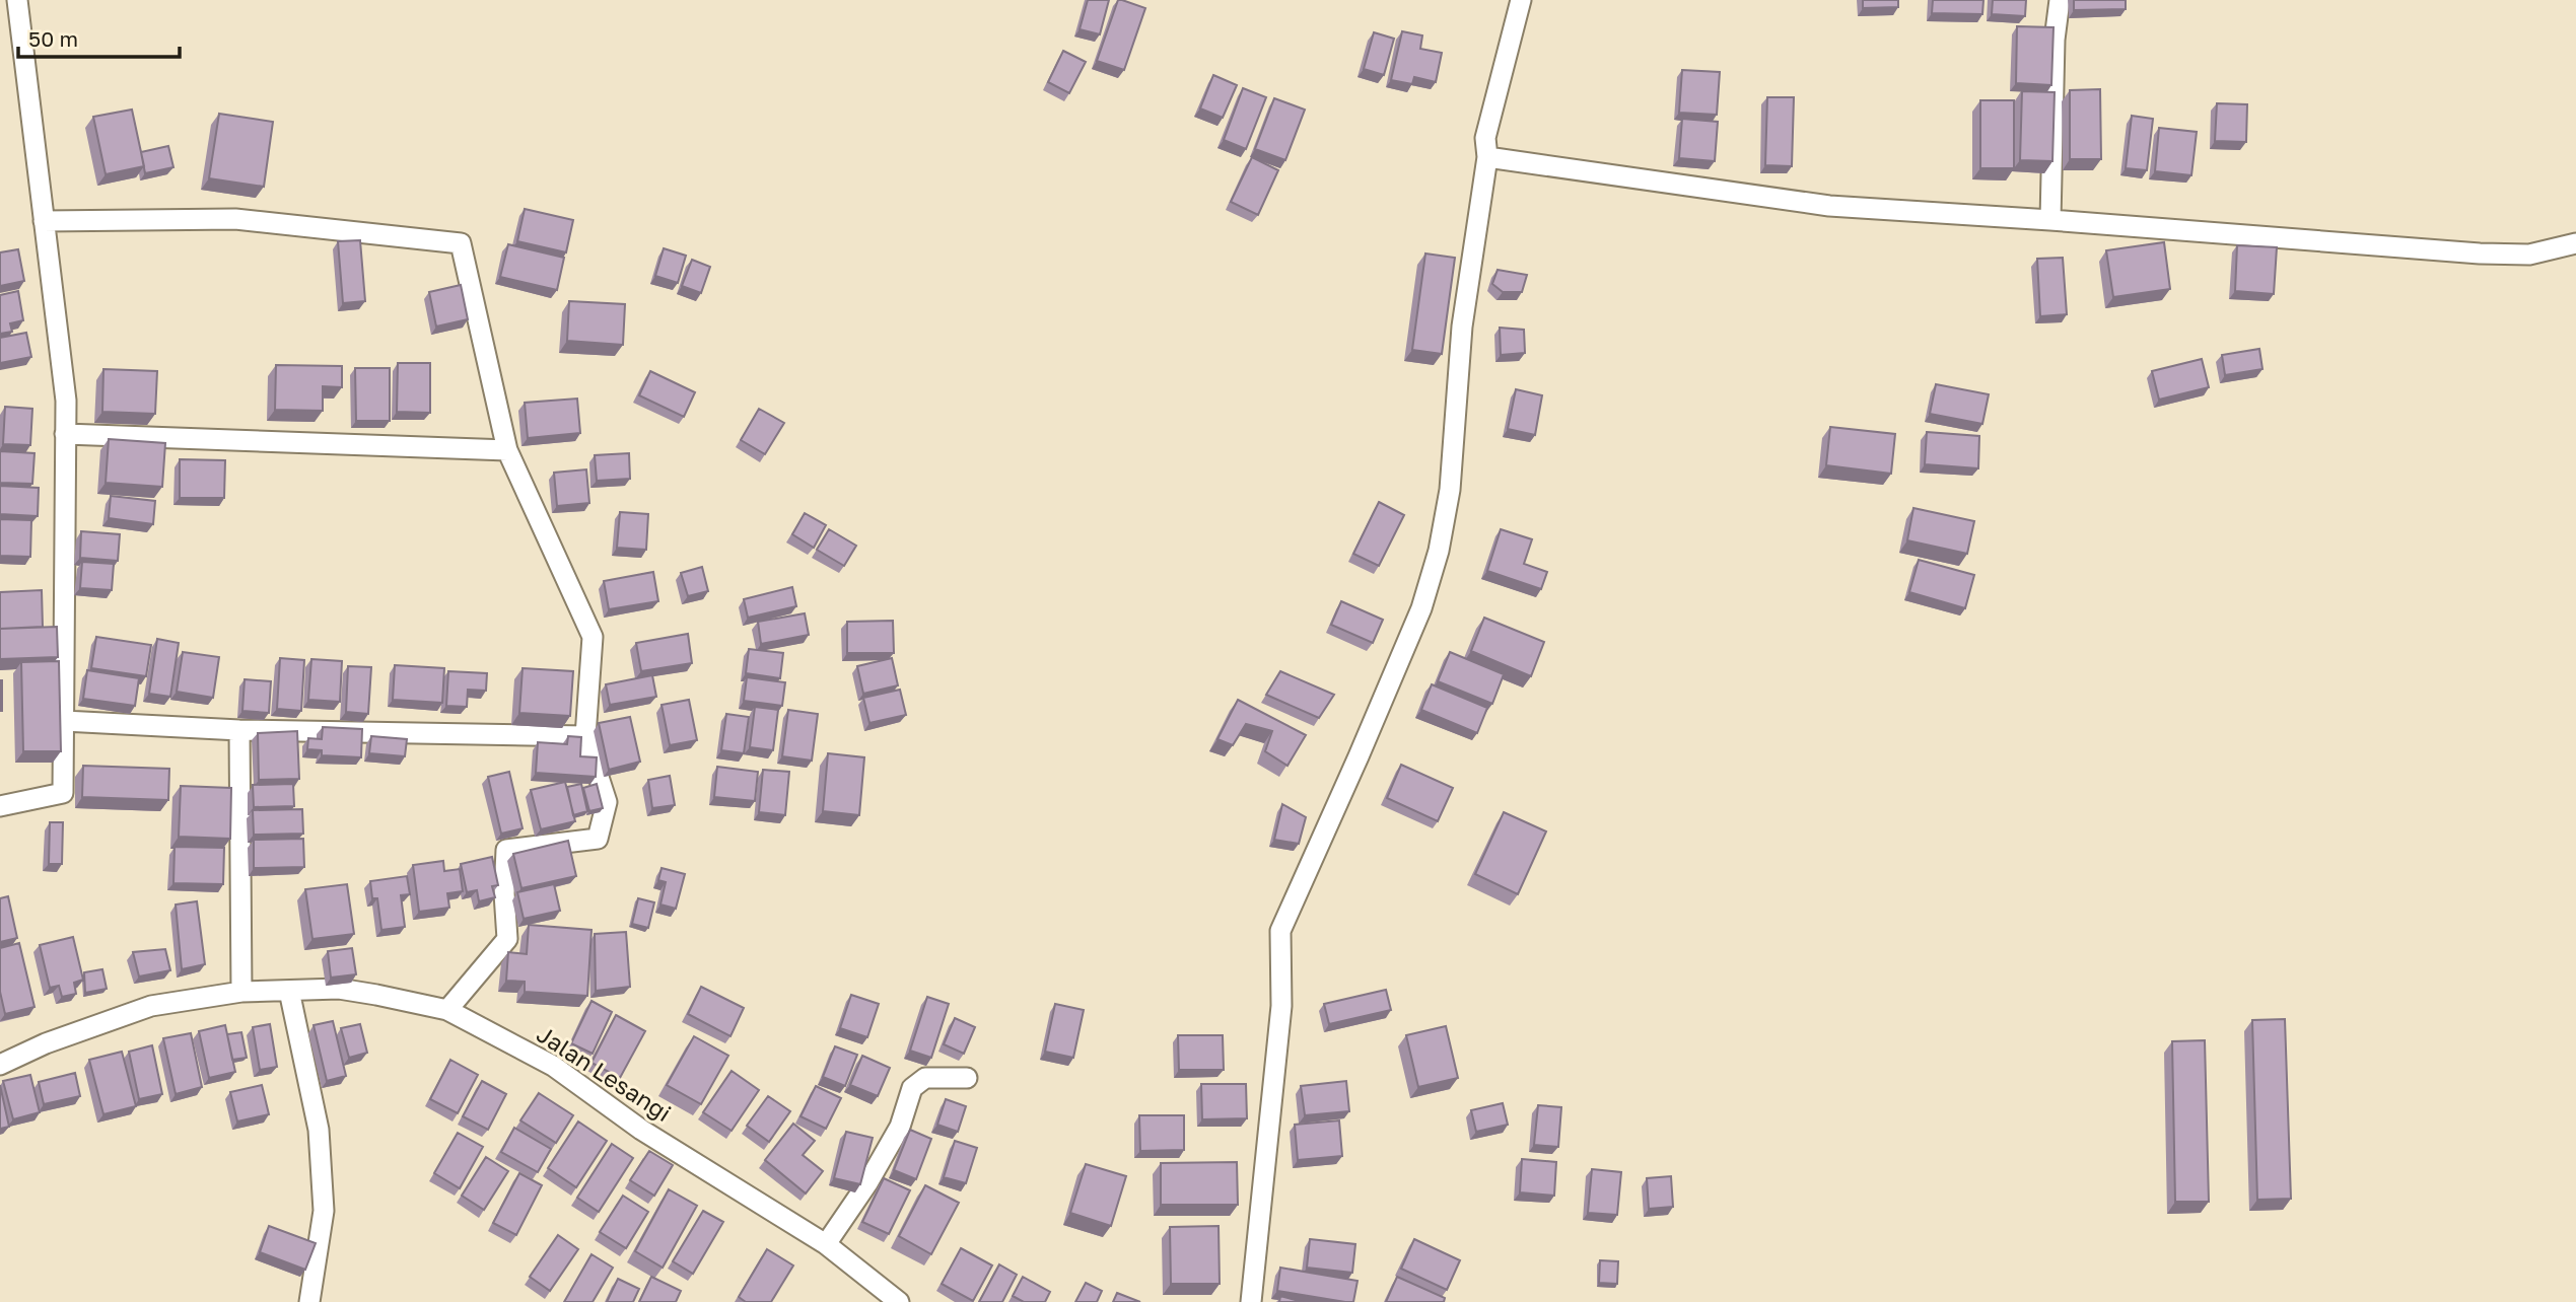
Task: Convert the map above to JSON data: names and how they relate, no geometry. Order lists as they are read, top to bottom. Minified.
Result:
{"streets":{"street":["Jalan Lesangi"]},"scale_bar":"50 m"}
